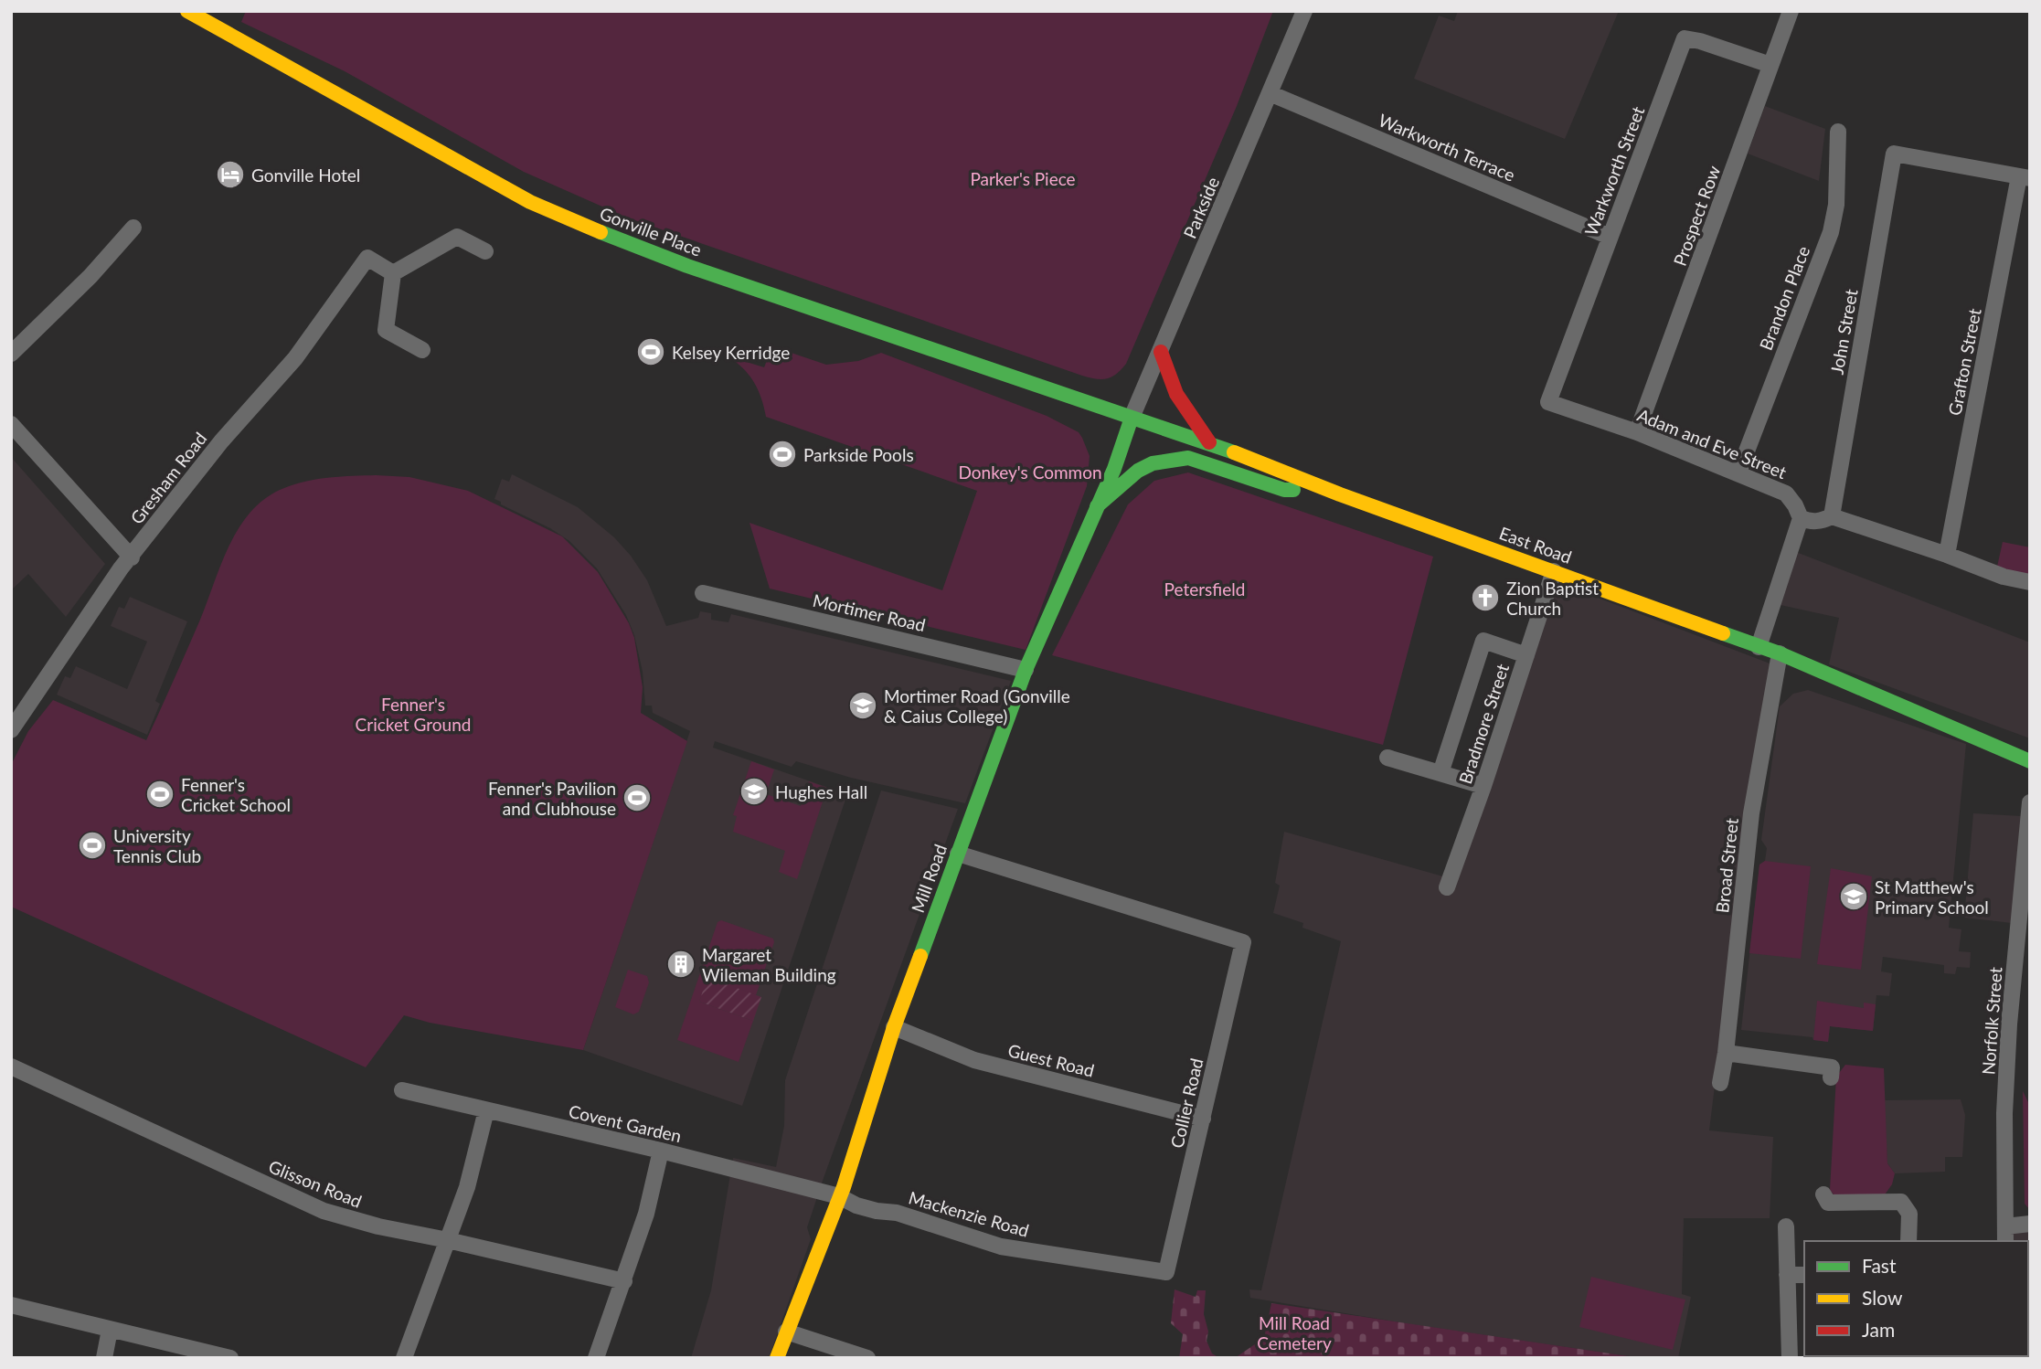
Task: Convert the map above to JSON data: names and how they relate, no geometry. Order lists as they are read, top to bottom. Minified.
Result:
{"streets":{"main road":["Gonville Place","East Road","Mill Road"],"street":["Warkworth Terrace","Warkworth Street","Parkside","Prospect Row","Brandon Place","John Street","Grafton Street","Adam and Eve Street","Gresham Road","Mortimer Road","Bradmore Street","Broad Street","Norfolk Street","Guest Road","Collier Road","Covent Garden","Glisson Road","Mackenzie Road"]},"crossings":[["Warkworth Terrace","Warkworth Street"],["Warkworth Terrace","Parkside"],["Warkworth Street","Prospect Row"],["Warkworth Street","Adam and Eve Street"],["Parkside","Gonville Place"],["Parkside","East Road"],["Parkside","Mill Road"],["Prospect Row","Adam and Eve Street"],["Gonville Place","East Road"],["Gonville Place","Mill Road"],["Brandon Place","Adam and Eve Street"],["John Street","Grafton Street"],["East Road","Bradmore Street"],["East Road","Broad Street"],["East Road","Mill Road"],["Mortimer Road","Mill Road"],["Mill Road","Guest Road"],["Mill Road","Collier Road"],["Mill Road","Covent Garden"],["Mill Road","Mackenzie Road"],["Guest Road","Collier Road"],["Collier Road","Mackenzie Road"],["Covent Garden","Mackenzie Road"]],"parks":["Parker's Piece","Donkey's Common","Petersfield","Fenner's Cricket Ground","Mill Road Cemetery"],"places":{"hotel":["Gonville Hotel"],"sports":["Kelsey Kerridge","Parkside Pools","Fenner's Cricket School","Fenner's Pavilion and Clubhouse","University Tennis Club"],"church":["Zion Baptist Church"],"school or university":["Mortimer Road (Gonville & Caius College)","Hughes Hall","St Matthew's Primary School"],"building":["Margaret Wileman Building"]},"legend":["Fast","Slow","Jam"]}
